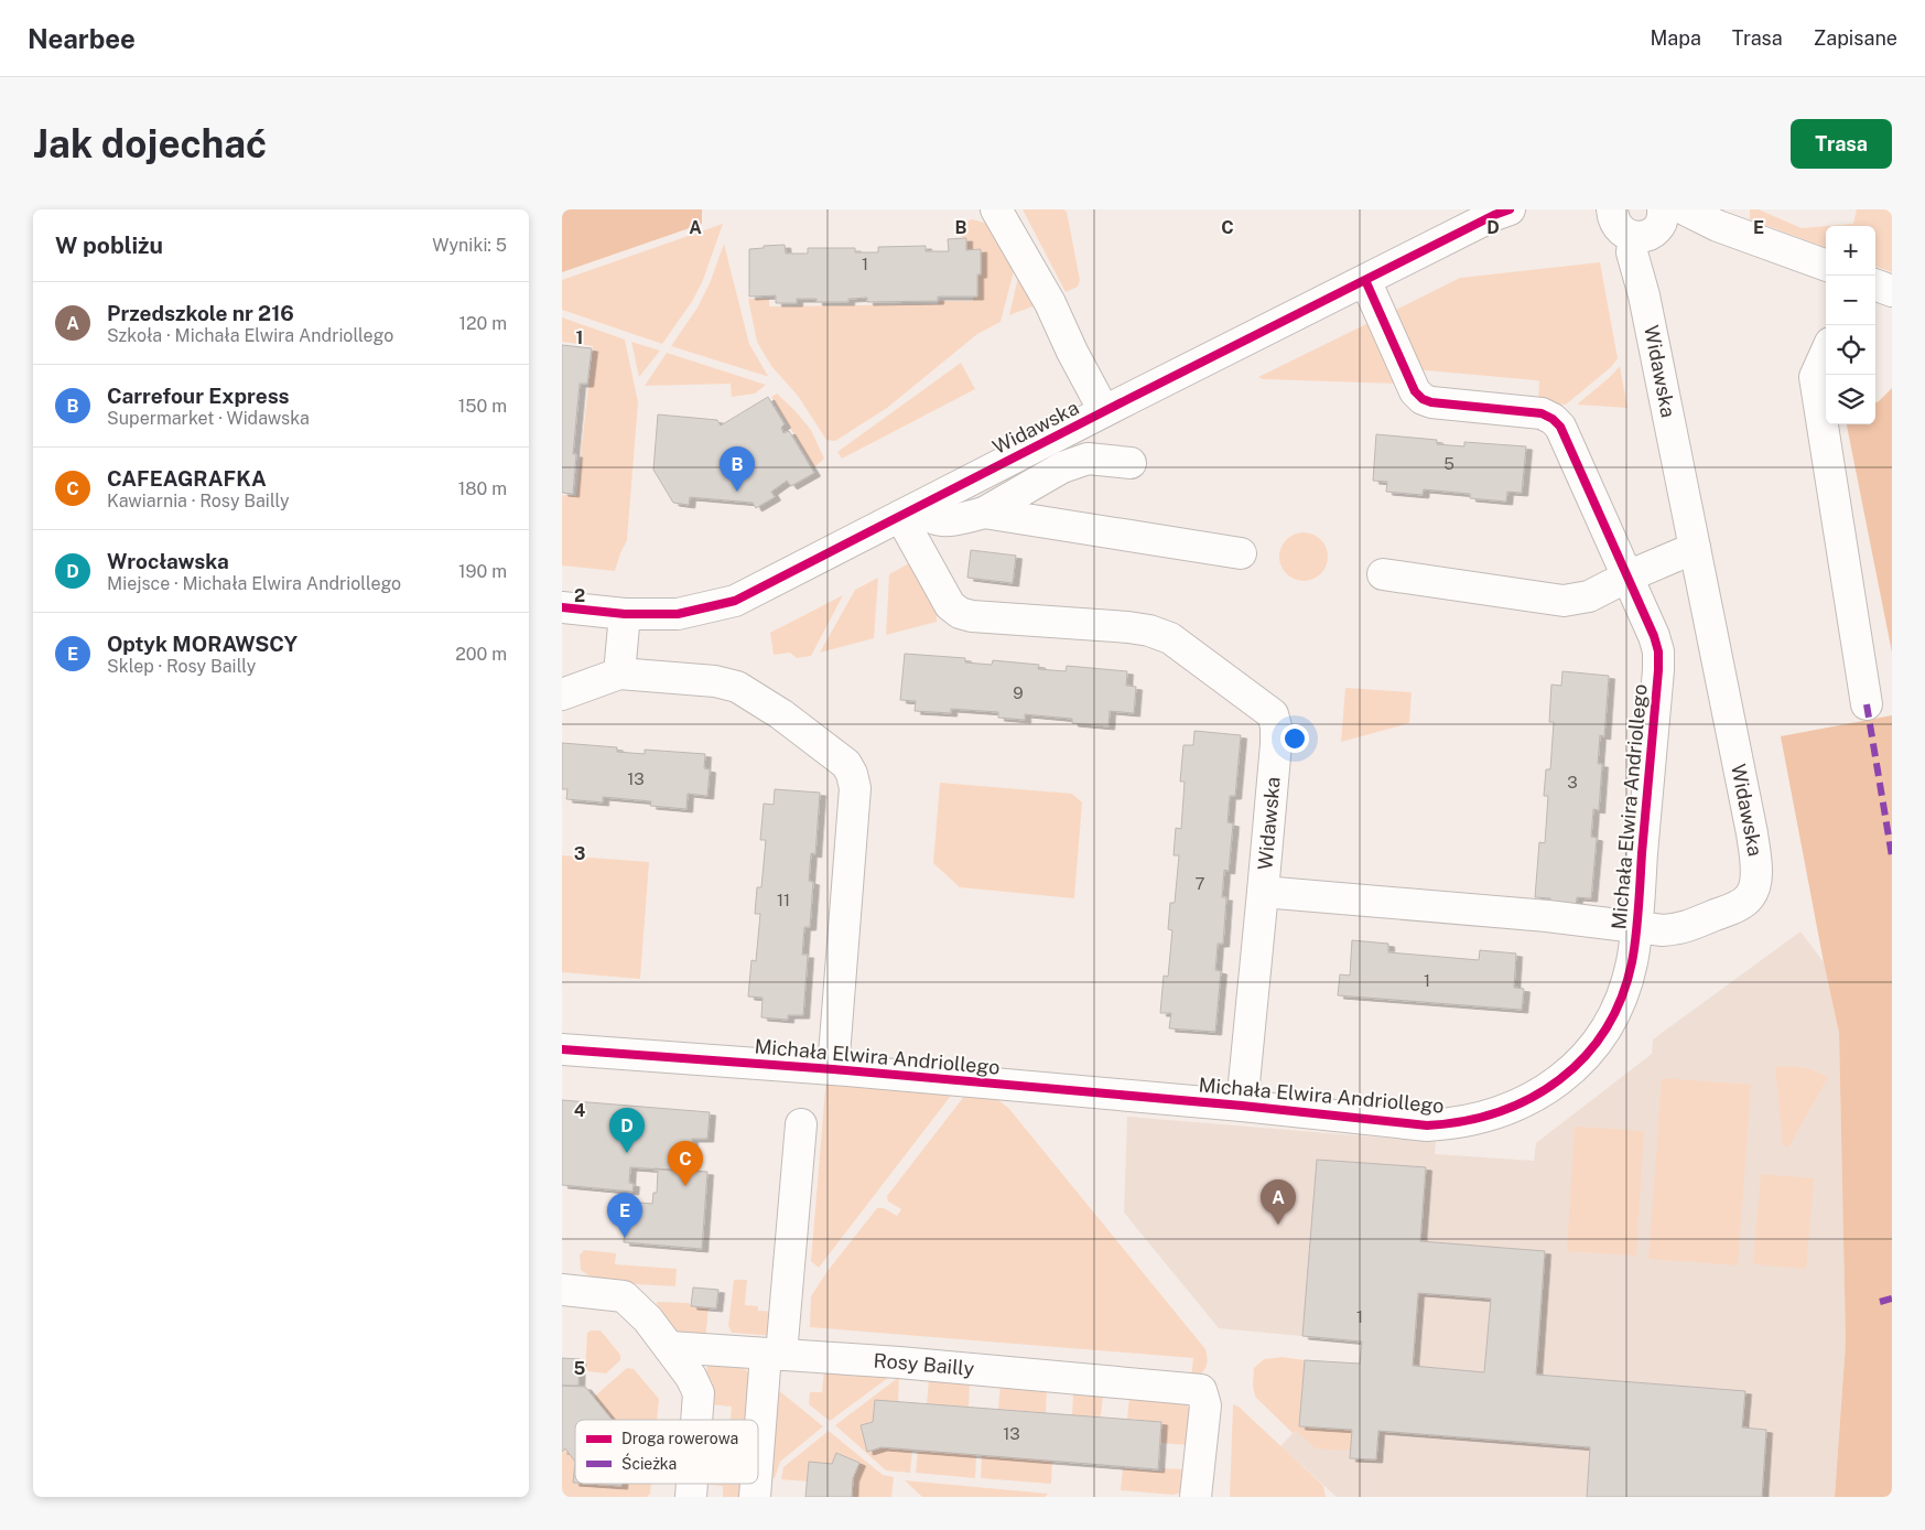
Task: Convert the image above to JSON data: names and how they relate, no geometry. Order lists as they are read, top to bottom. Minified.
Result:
{"streets":{"street":["Widawska","Michała Elwira Andriollego","Rosy Bailly"]},"crossings":[["Widawska","Michała Elwira Andriollego"]],"house_numbers":["1","5","9","13","3","7","11","1","1","13"],"legend":["Droga rowerowa","Ścieżka"],"page":{"header":"Nearbee","nav":["Mapa","Trasa","Zapisane"],"buttons":"Trasa","title":"Jak dojechać","heading":["W pobliżu","Wyniki: 5"],"map_buttons":["+","−"],"list":[{"mark":"A","name":"Przedszkole nr 216","note":"Szkoła · Michała Elwira Andriollego","value":"120 m"},{"mark":"B","name":"Carrefour Express","note":"Supermarket · Widawska","value":"150 m"},{"mark":"C","name":"CAFEAGRAFKA","note":"Kawiarnia · Rosy Bailly","value":"180 m"},{"mark":"D","name":"Wrocławska","note":"Miejsce · Michała Elwira Andriollego","value":"190 m"},{"mark":"E","name":"Optyk MORAWSCY","note":"Sklep · Rosy Bailly","value":"200 m"}],"pins":["B","D","C","A","E"]},"grid":{"columns":["A","B","C","D","E"],"rows":["1","2","3","4","5"]}}
